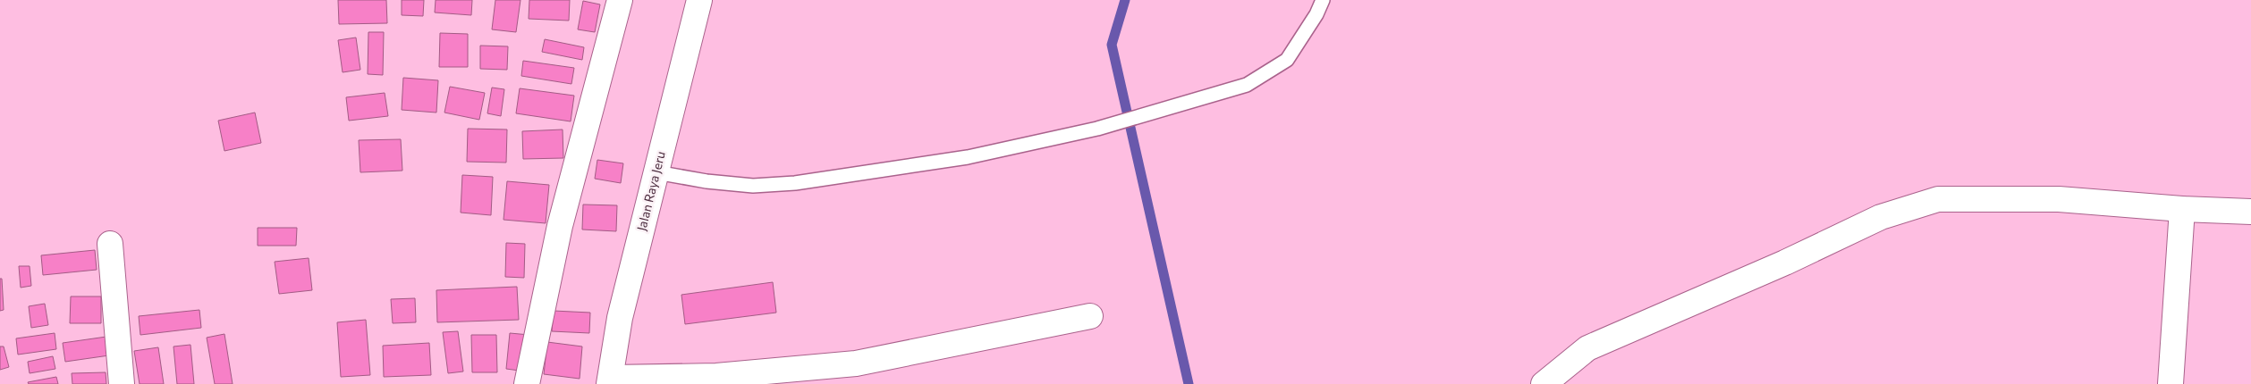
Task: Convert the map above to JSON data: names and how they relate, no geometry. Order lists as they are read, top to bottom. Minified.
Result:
{"streets":{"street":["Jalan Raya Jeru"]}}
